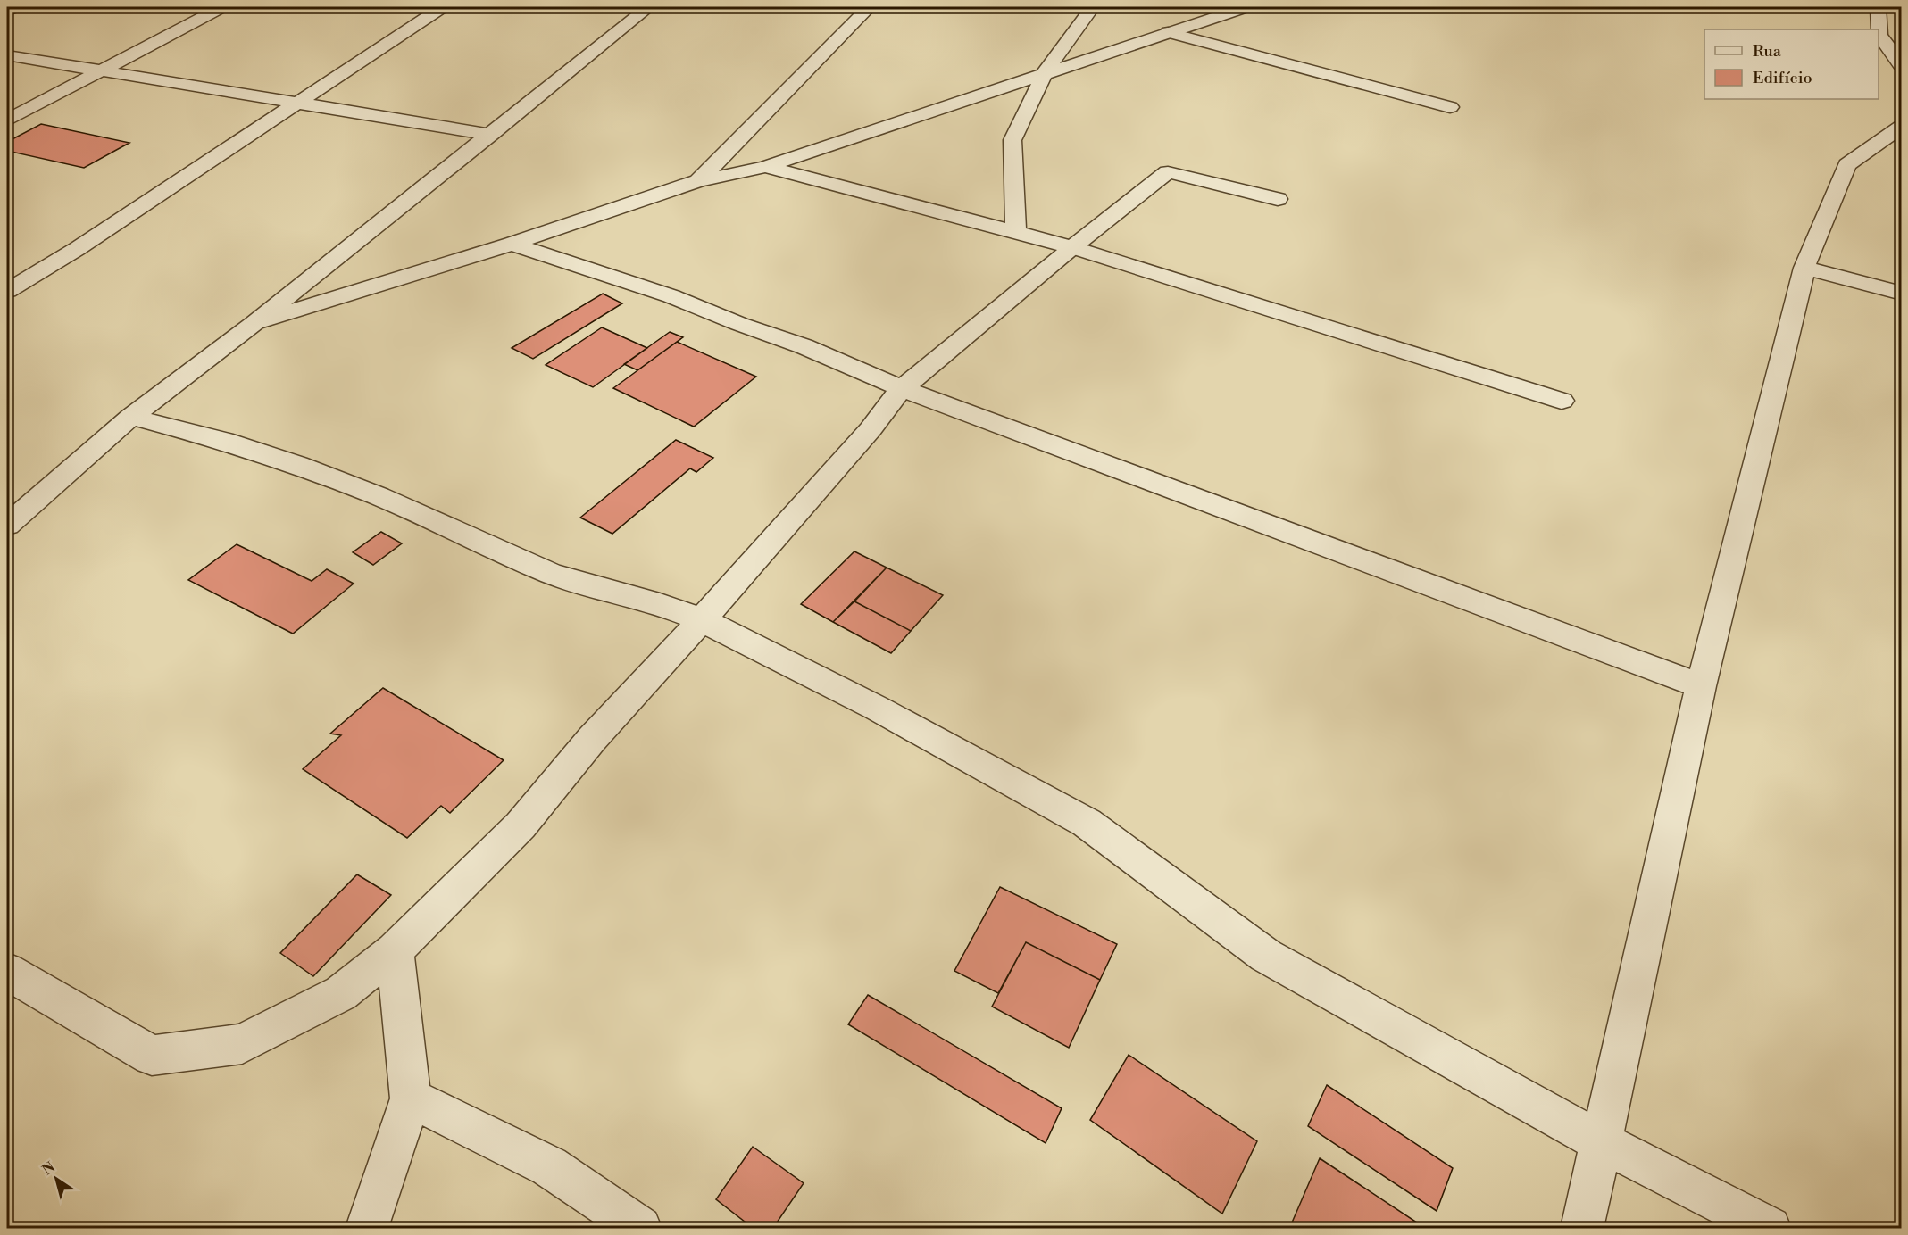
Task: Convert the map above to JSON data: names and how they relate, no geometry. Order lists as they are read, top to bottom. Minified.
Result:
{"legend":["Rua","Edifício"],"north":"top left"}
